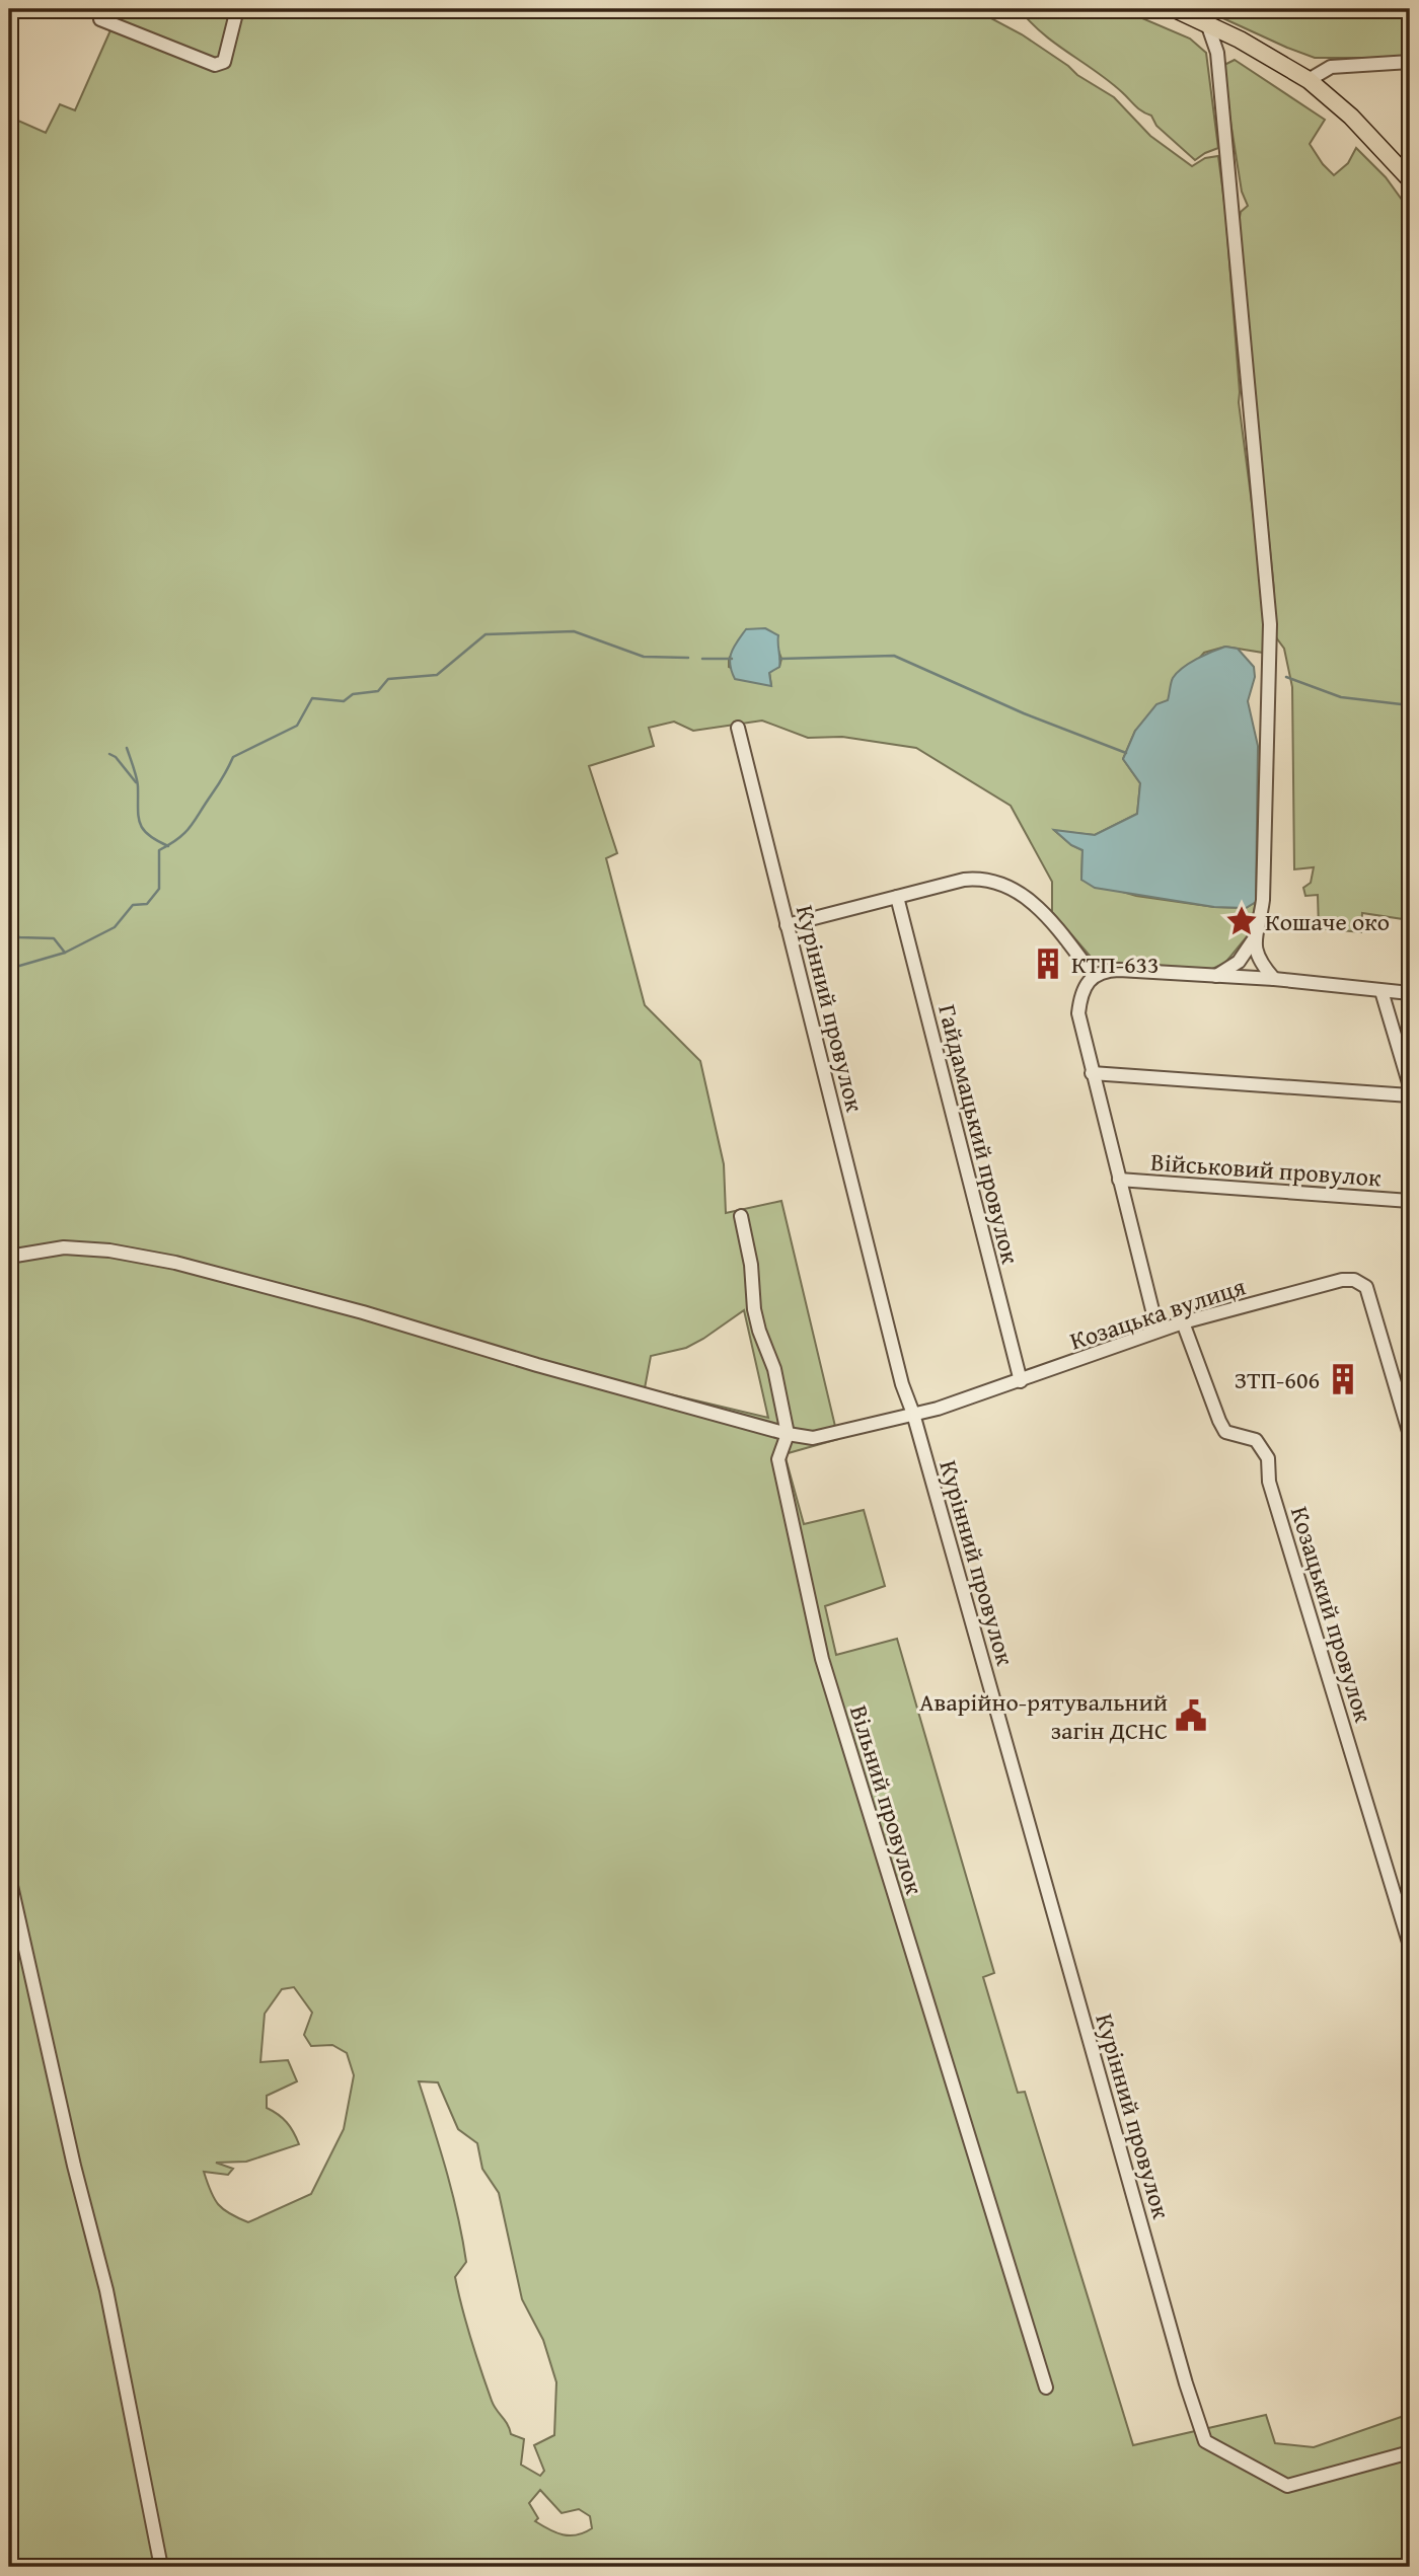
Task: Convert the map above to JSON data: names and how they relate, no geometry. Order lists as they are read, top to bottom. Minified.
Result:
{"streets":{"street":["Курінний провулок","Гайдамацький провулок","Військовий провулок","Козацька вулиця","Козацький провулок","Вільний провулок"]},"crossings":[["Курінний провулок","Козацька вулиця"],["Гайдамацький провулок","Козацька вулиця"],["Козацька вулиця","Козацький провулок"],["Козацька вулиця","Вільний провулок"]],"places":{"place":["Кошаче око"],"building":["КТП-633","ЗТП-606"],"public building":["Аварійно-рятувальний загін ДСНС"]}}
